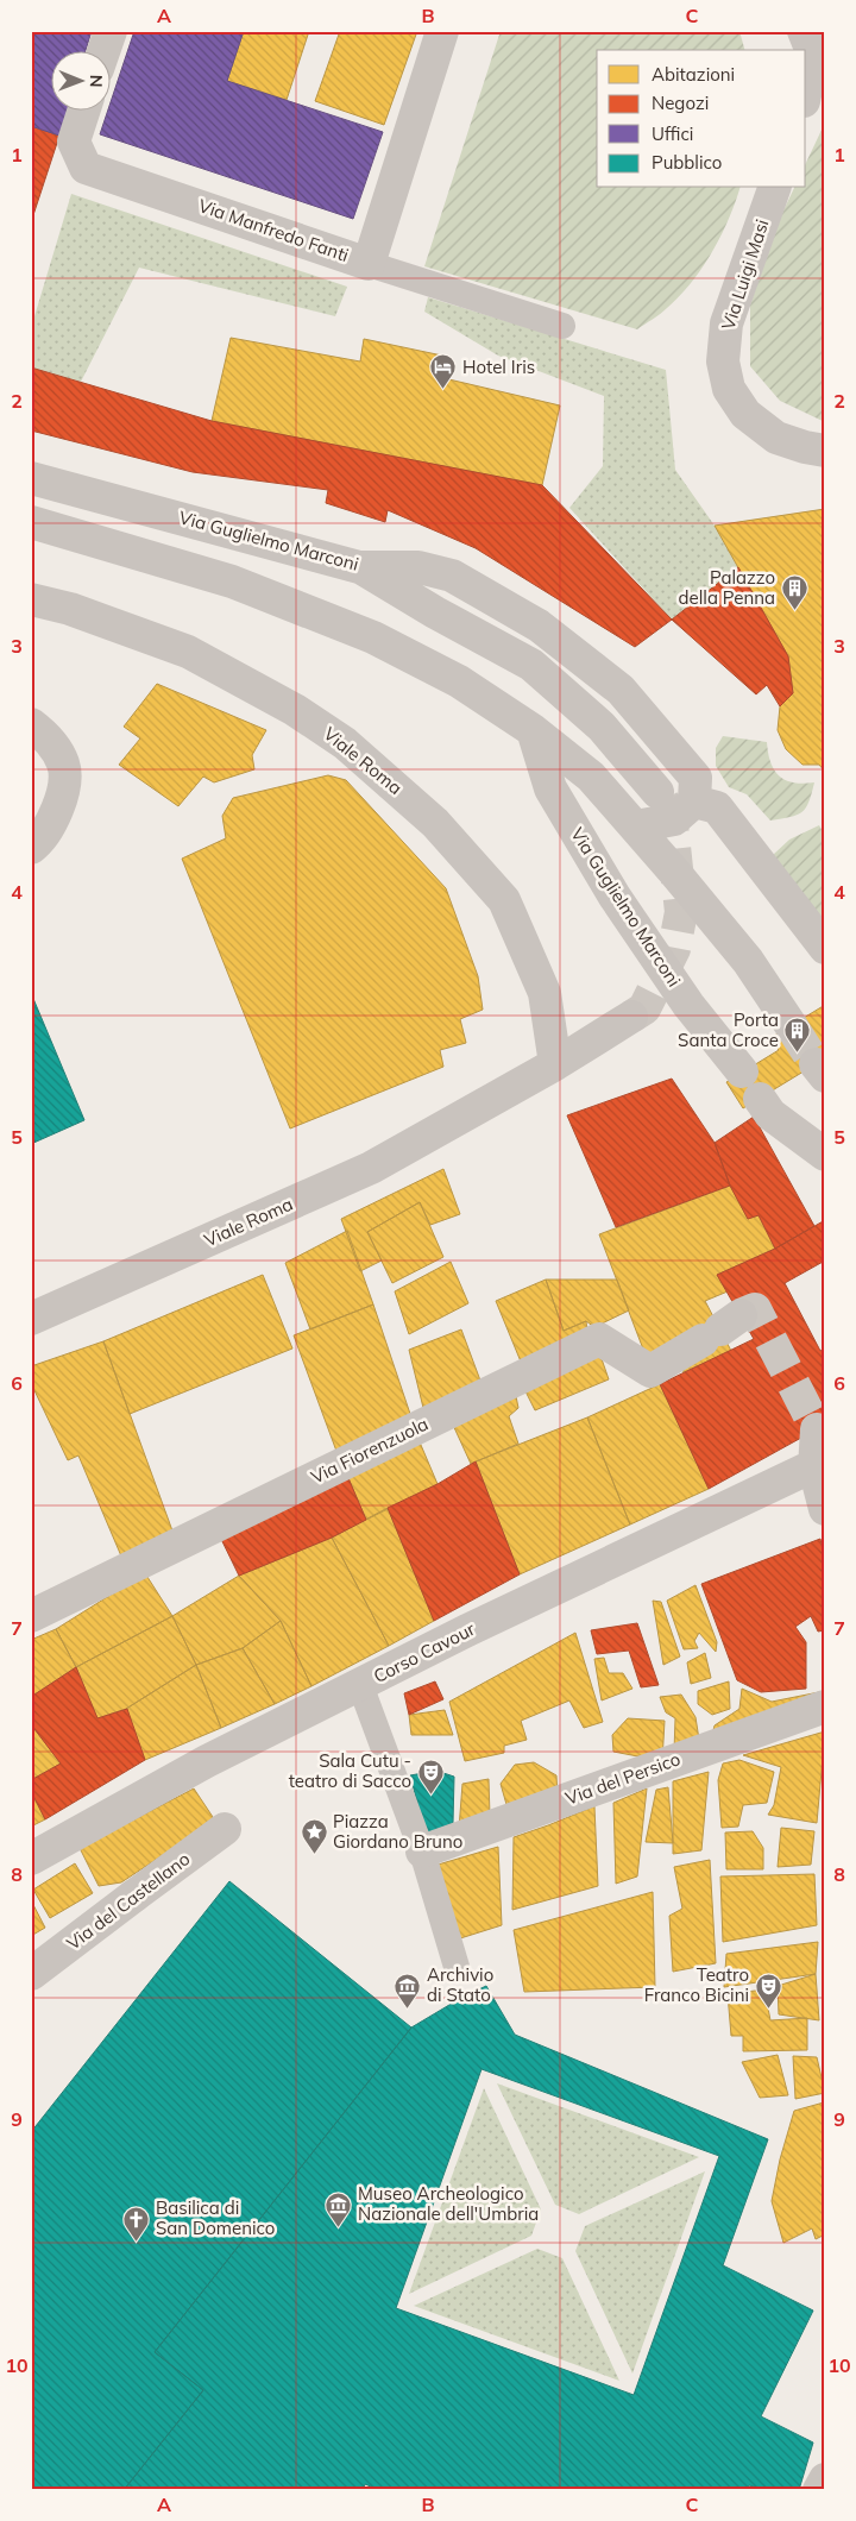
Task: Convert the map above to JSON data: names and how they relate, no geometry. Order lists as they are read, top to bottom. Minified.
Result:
{"streets":{"street":["Via Manfredo Fanti","Via Luigi Masi","Via Guglielmo Marconi","Viale Roma","Via Fiorenzuola","Corso Cavour","Via del Persico","Via del Castellano"]},"places":{"hotel":["Hotel Iris"],"building":["Palazzo della Penna","Porta Santa Croce"],"theatre":["Sala Cutu - teatro di Sacco","Teatro Franco Bicini"],"place":["Piazza Giordano Bruno"],"museum":["Archivio di Stato","Museo Archeologico Nazionale dell'Umbria"],"church":["Basilica di San Domenico"]},"legend":["Abitazioni","Negozi","Uffici","Pubblico"],"north":"right","grid":{"columns":["A","B","C"],"rows":["1","2","3","4","5","6","7","8","9","10"]}}
